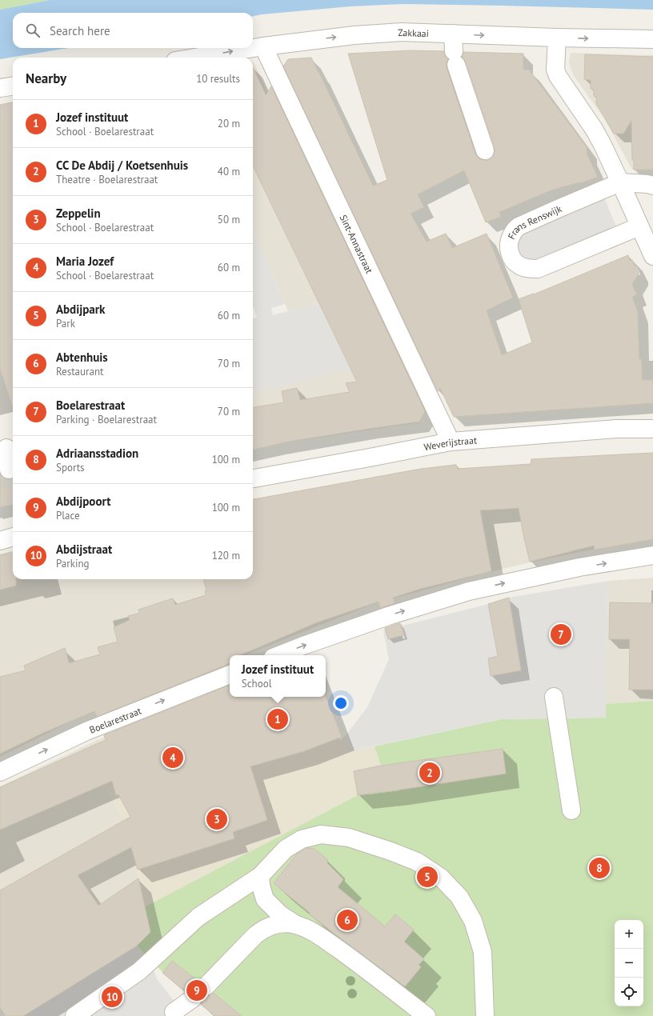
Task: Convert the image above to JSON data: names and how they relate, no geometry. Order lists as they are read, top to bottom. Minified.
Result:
{"streets":{"street":["Zakkaai","Frans Renswijk","Sint-Annastraat","Weverijstraat","Boelarestraat"]},"crossings":[["Zakkaai","Sint-Annastraat"],["Sint-Annastraat","Weverijstraat"]],"one_way":["Zakkaai","Boelarestraat"],"page":{"search":"Search here","heading":["Nearby","10 results"],"list":[{"mark":"1","name":"Jozef instituut","note":"School · Boelarestraat","value":"20 m"},{"mark":"2","name":"CC De Abdij / Koetsenhuis","note":"Theatre · Boelarestraat","value":"40 m"},{"mark":"3","name":"Zeppelin","note":"School · Boelarestraat","value":"50 m"},{"mark":"4","name":"Maria Jozef","note":"School · Boelarestraat","value":"60 m"},{"mark":"5","name":"Abdijpark","note":"Park","value":"60 m"},{"mark":"6","name":"Abtenhuis","note":"Restaurant","value":"70 m"},{"mark":"7","name":"Boelarestraat","note":"Parking · Boelarestraat","value":"70 m"},{"mark":"8","name":"Adriaansstadion","note":"Sports","value":"100 m"},{"mark":"9","name":"Abdijpoort","note":"Place","value":"100 m"},{"mark":"10","name":"Abdijstraat","note":"Parking","value":"120 m"}],"pins":["7","1","4","2","3","8","5","6","9","10"],"popup":["Jozef instituut","School"],"map_buttons":["+","−"]}}
